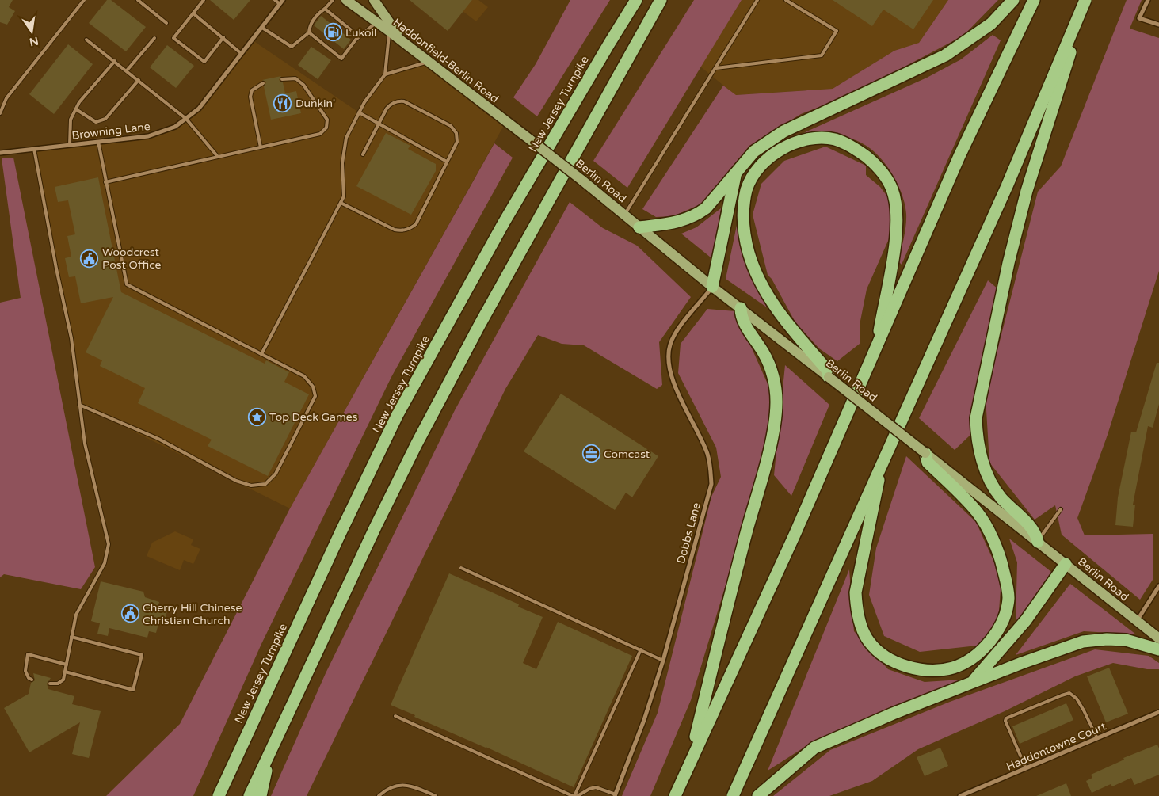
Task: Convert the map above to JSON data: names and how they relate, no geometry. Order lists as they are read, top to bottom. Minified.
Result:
{"streets":{"highway":["New Jersey Turnpike"],"main road":["Haddonfield-Berlin Road","Berlin Road"],"street":["Browning Lane","Dobbs Lane","Haddontowne Court"]},"crossings":[["Haddonfield-Berlin Road","Berlin Road"],["Berlin Road","Dobbs Lane"]],"places":{"fuel station":["Lukoil"],"restaurant":["Dunkin'"],"public building":["Woodcrest Post Office","Cherry Hill Chinese Christian Church"],"place":["Top Deck Games"],"office":["Comcast"]},"north":"bottom"}
